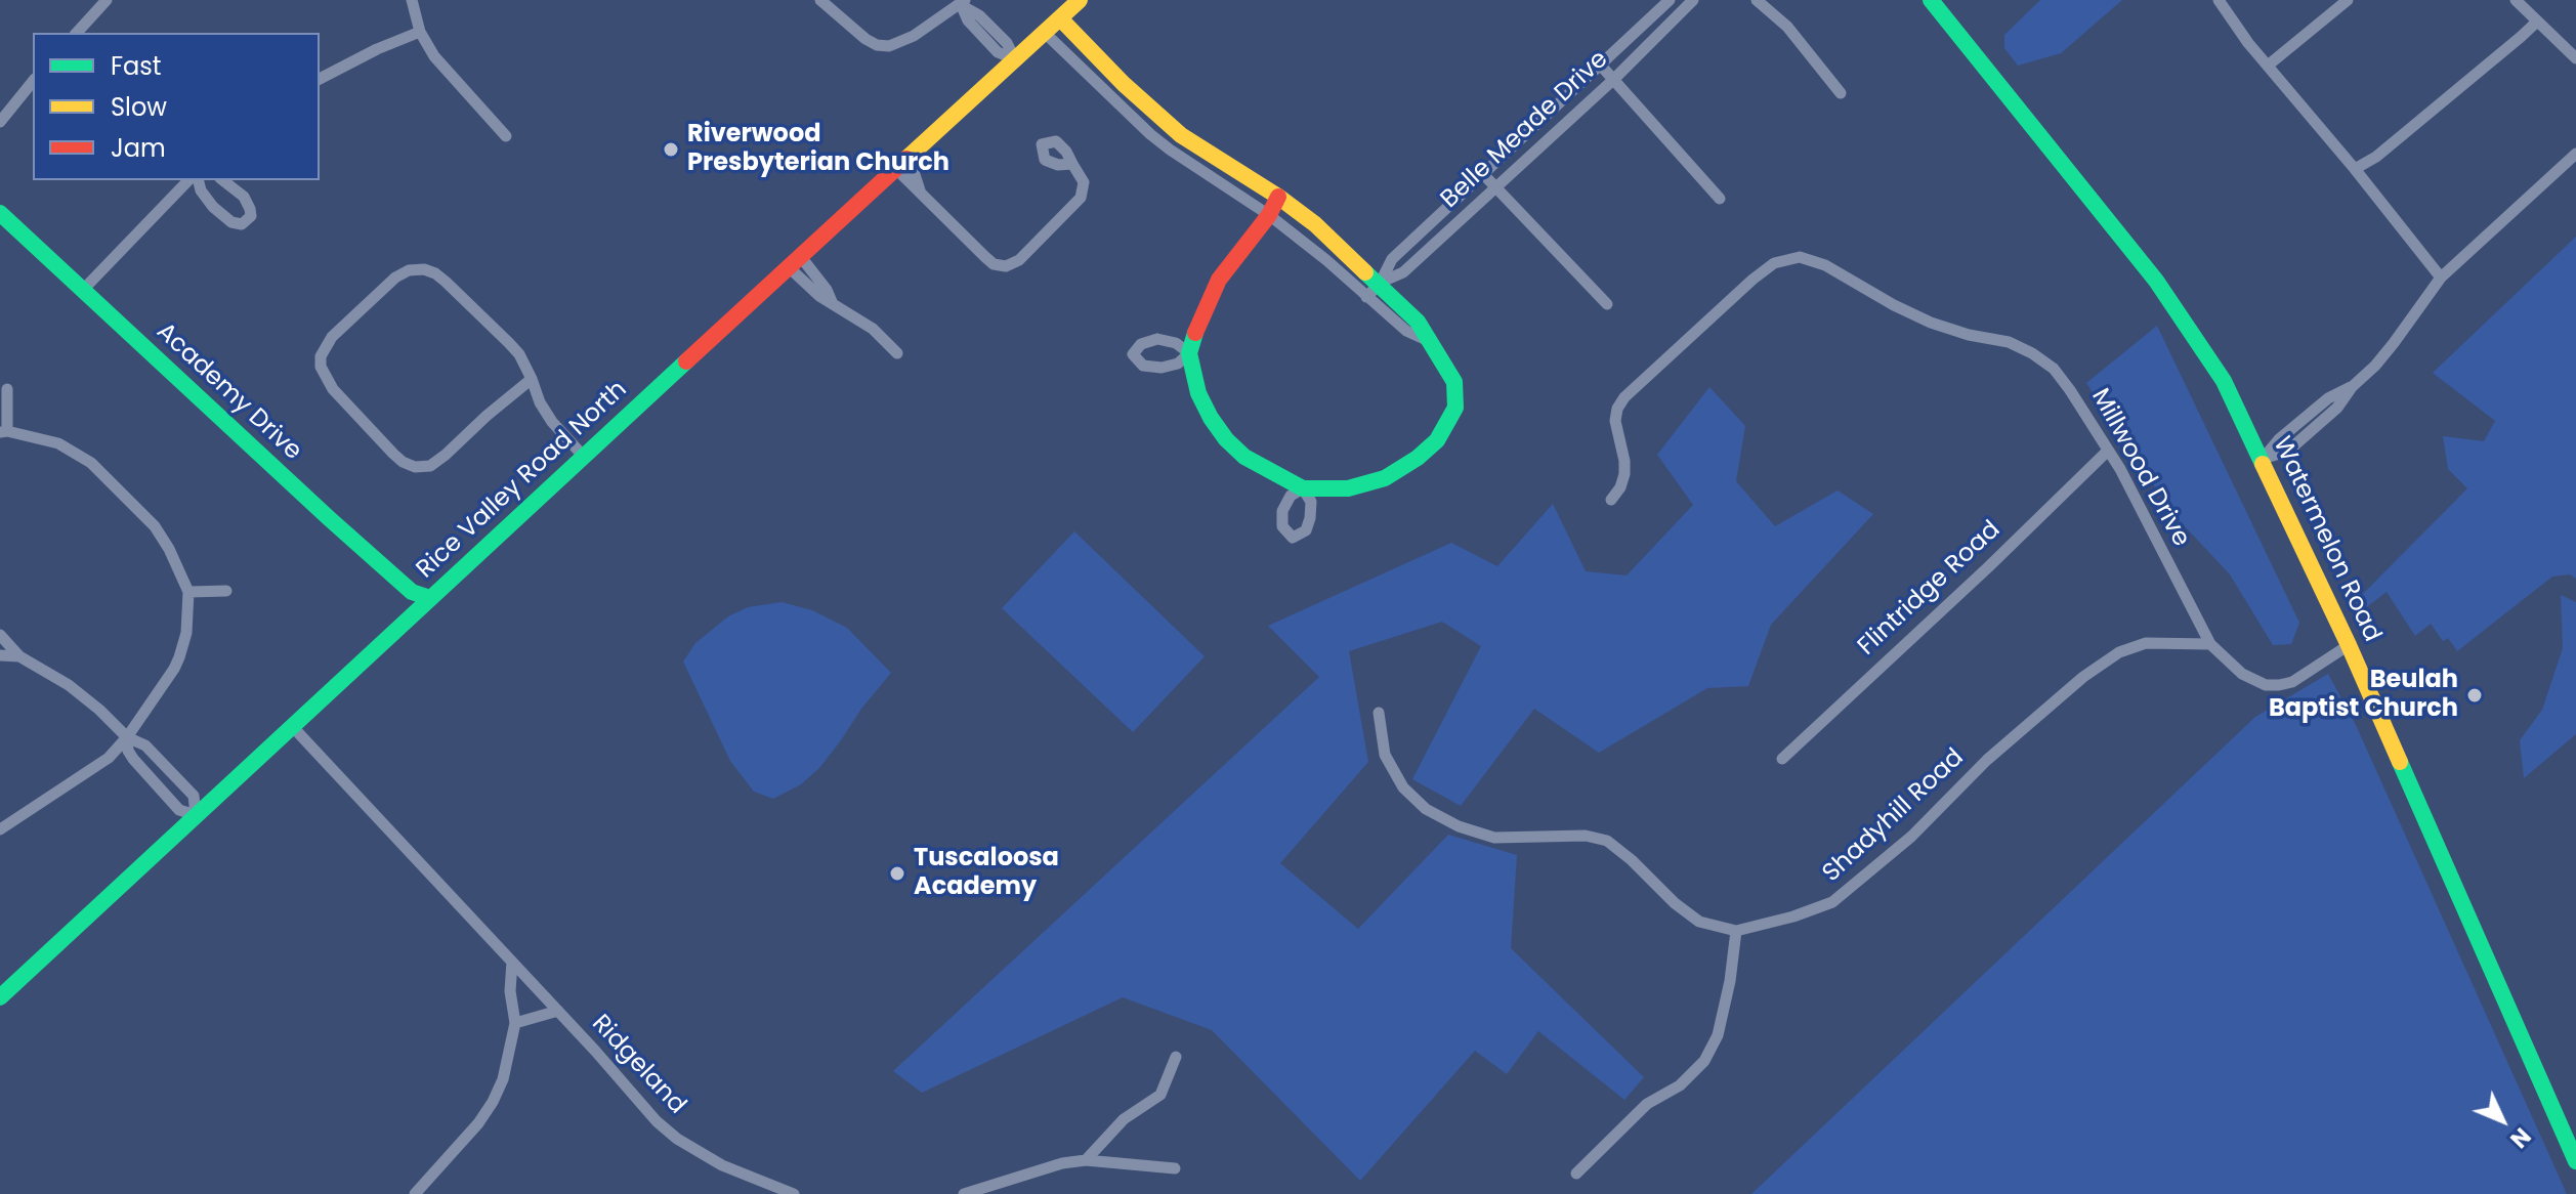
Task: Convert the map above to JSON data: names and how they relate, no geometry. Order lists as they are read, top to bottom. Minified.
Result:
{"streets":{"street":["Belle Meade Drive","Academy Drive","Millwood Drive","Rice Valley Road North","Watermelon Road","Flintridge Road","Shadyhill Road","Ridgeland"]},"crossings":[["Academy Drive","Rice Valley Road North"],["Millwood Drive","Watermelon Road"],["Millwood Drive","Flintridge Road"],["Millwood Drive","Shadyhill Road"],["Rice Valley Road North","Ridgeland"]],"places":["Riverwood Presbyterian Church","Beulah Baptist Church","Tuscaloosa Academy"],"legend":["Fast","Slow","Jam"],"north":"bottom right"}
